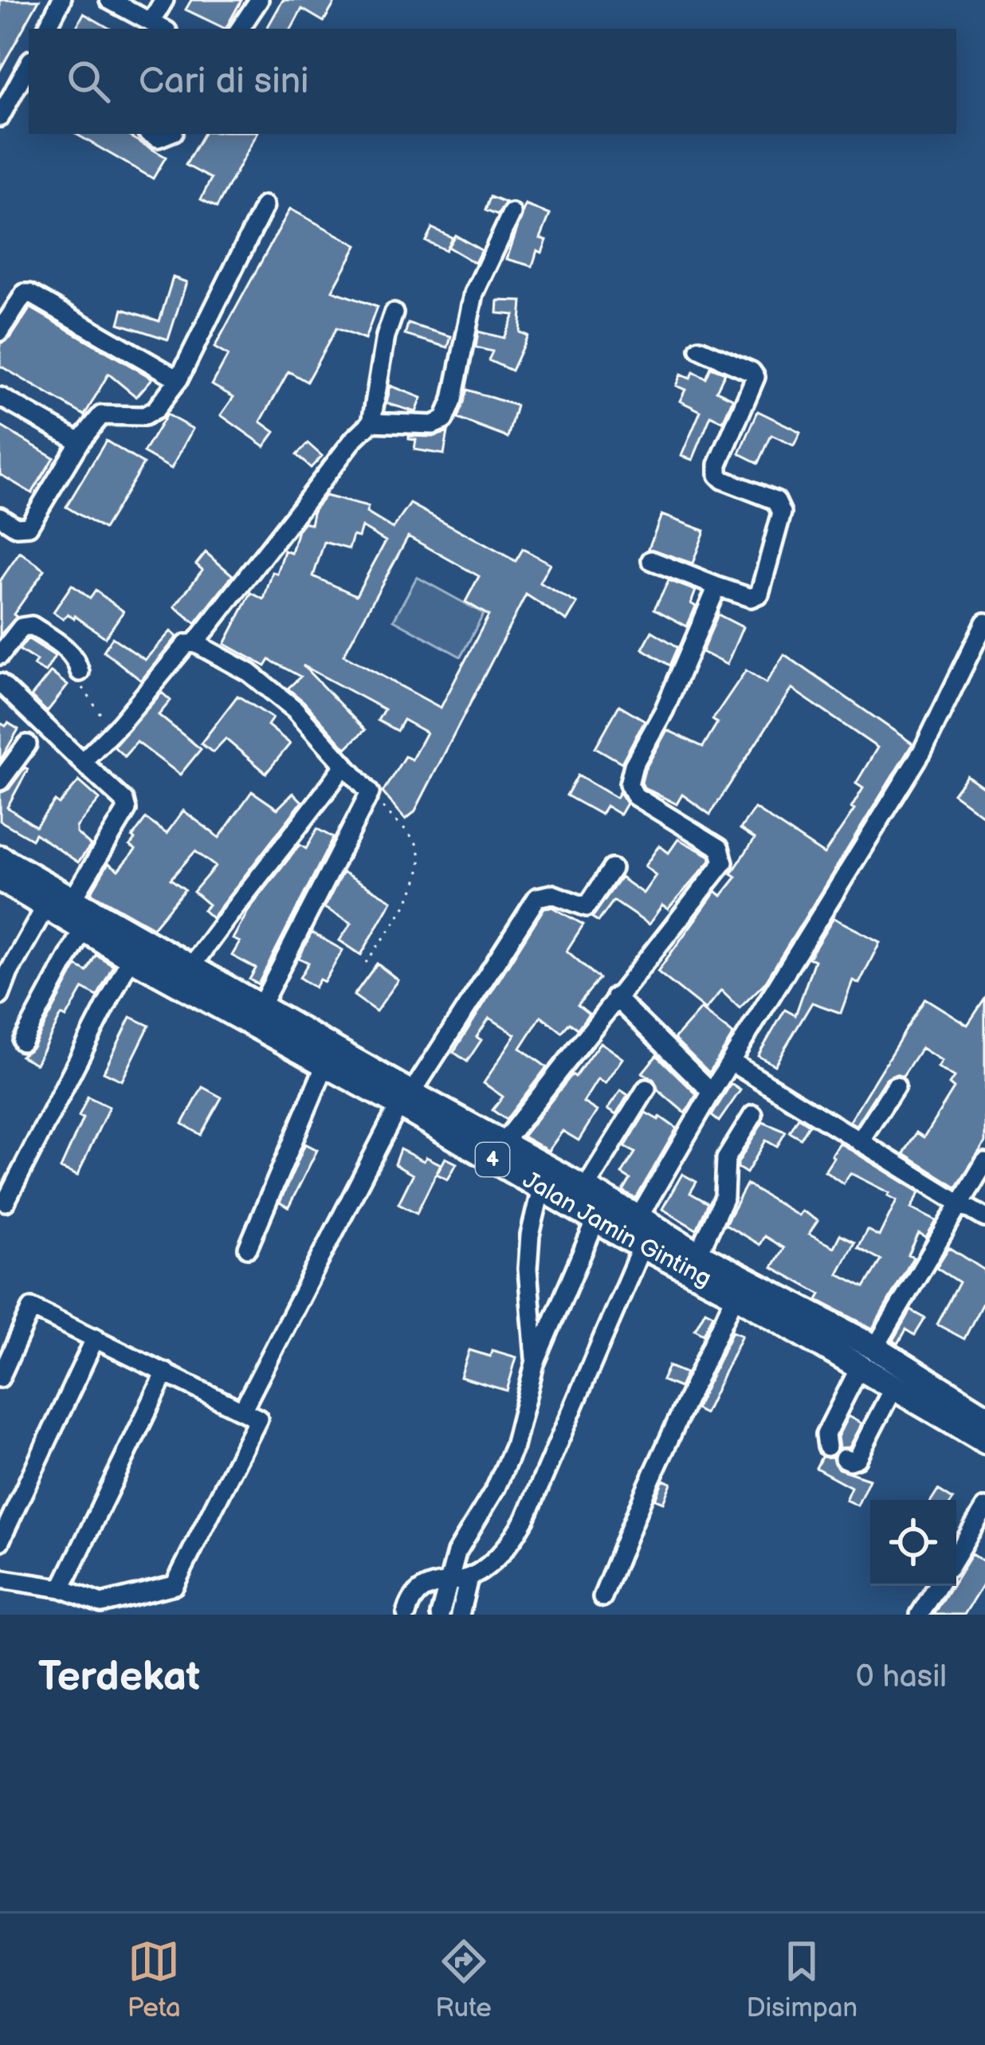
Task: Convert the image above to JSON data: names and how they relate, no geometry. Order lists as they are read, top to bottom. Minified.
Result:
{"streets":{"highway":["4","Jalan Jamin Ginting"]},"page":{"search":"Cari di sini","heading":["Terdekat","0 hasil"],"nav":["Peta","Rute","Disimpan"]}}
